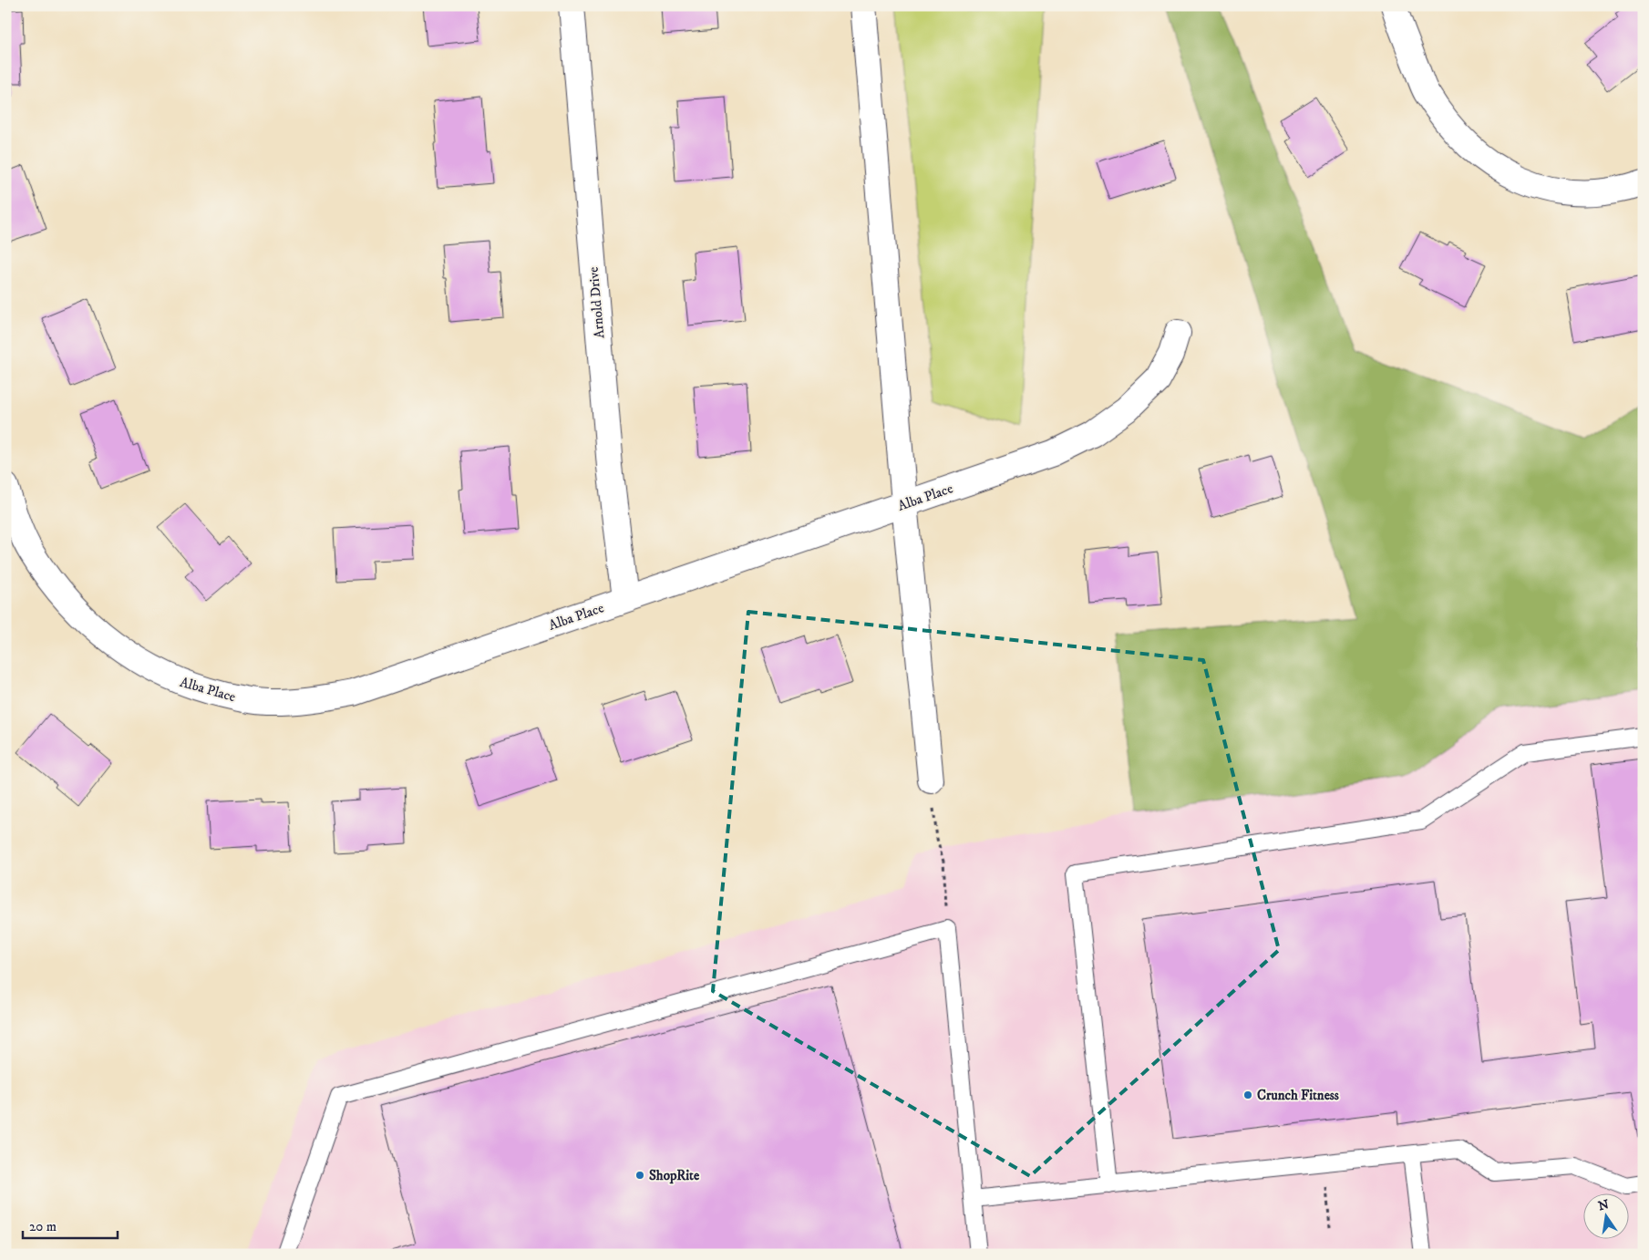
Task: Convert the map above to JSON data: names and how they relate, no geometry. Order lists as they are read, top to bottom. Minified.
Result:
{"streets":{"street":["Arnold Drive","Alba Place"]},"crossings":[["Arnold Drive","Alba Place"]],"places":["Crunch Fitness","ShopRite"],"scale_bar":"20 m","north":"top"}
